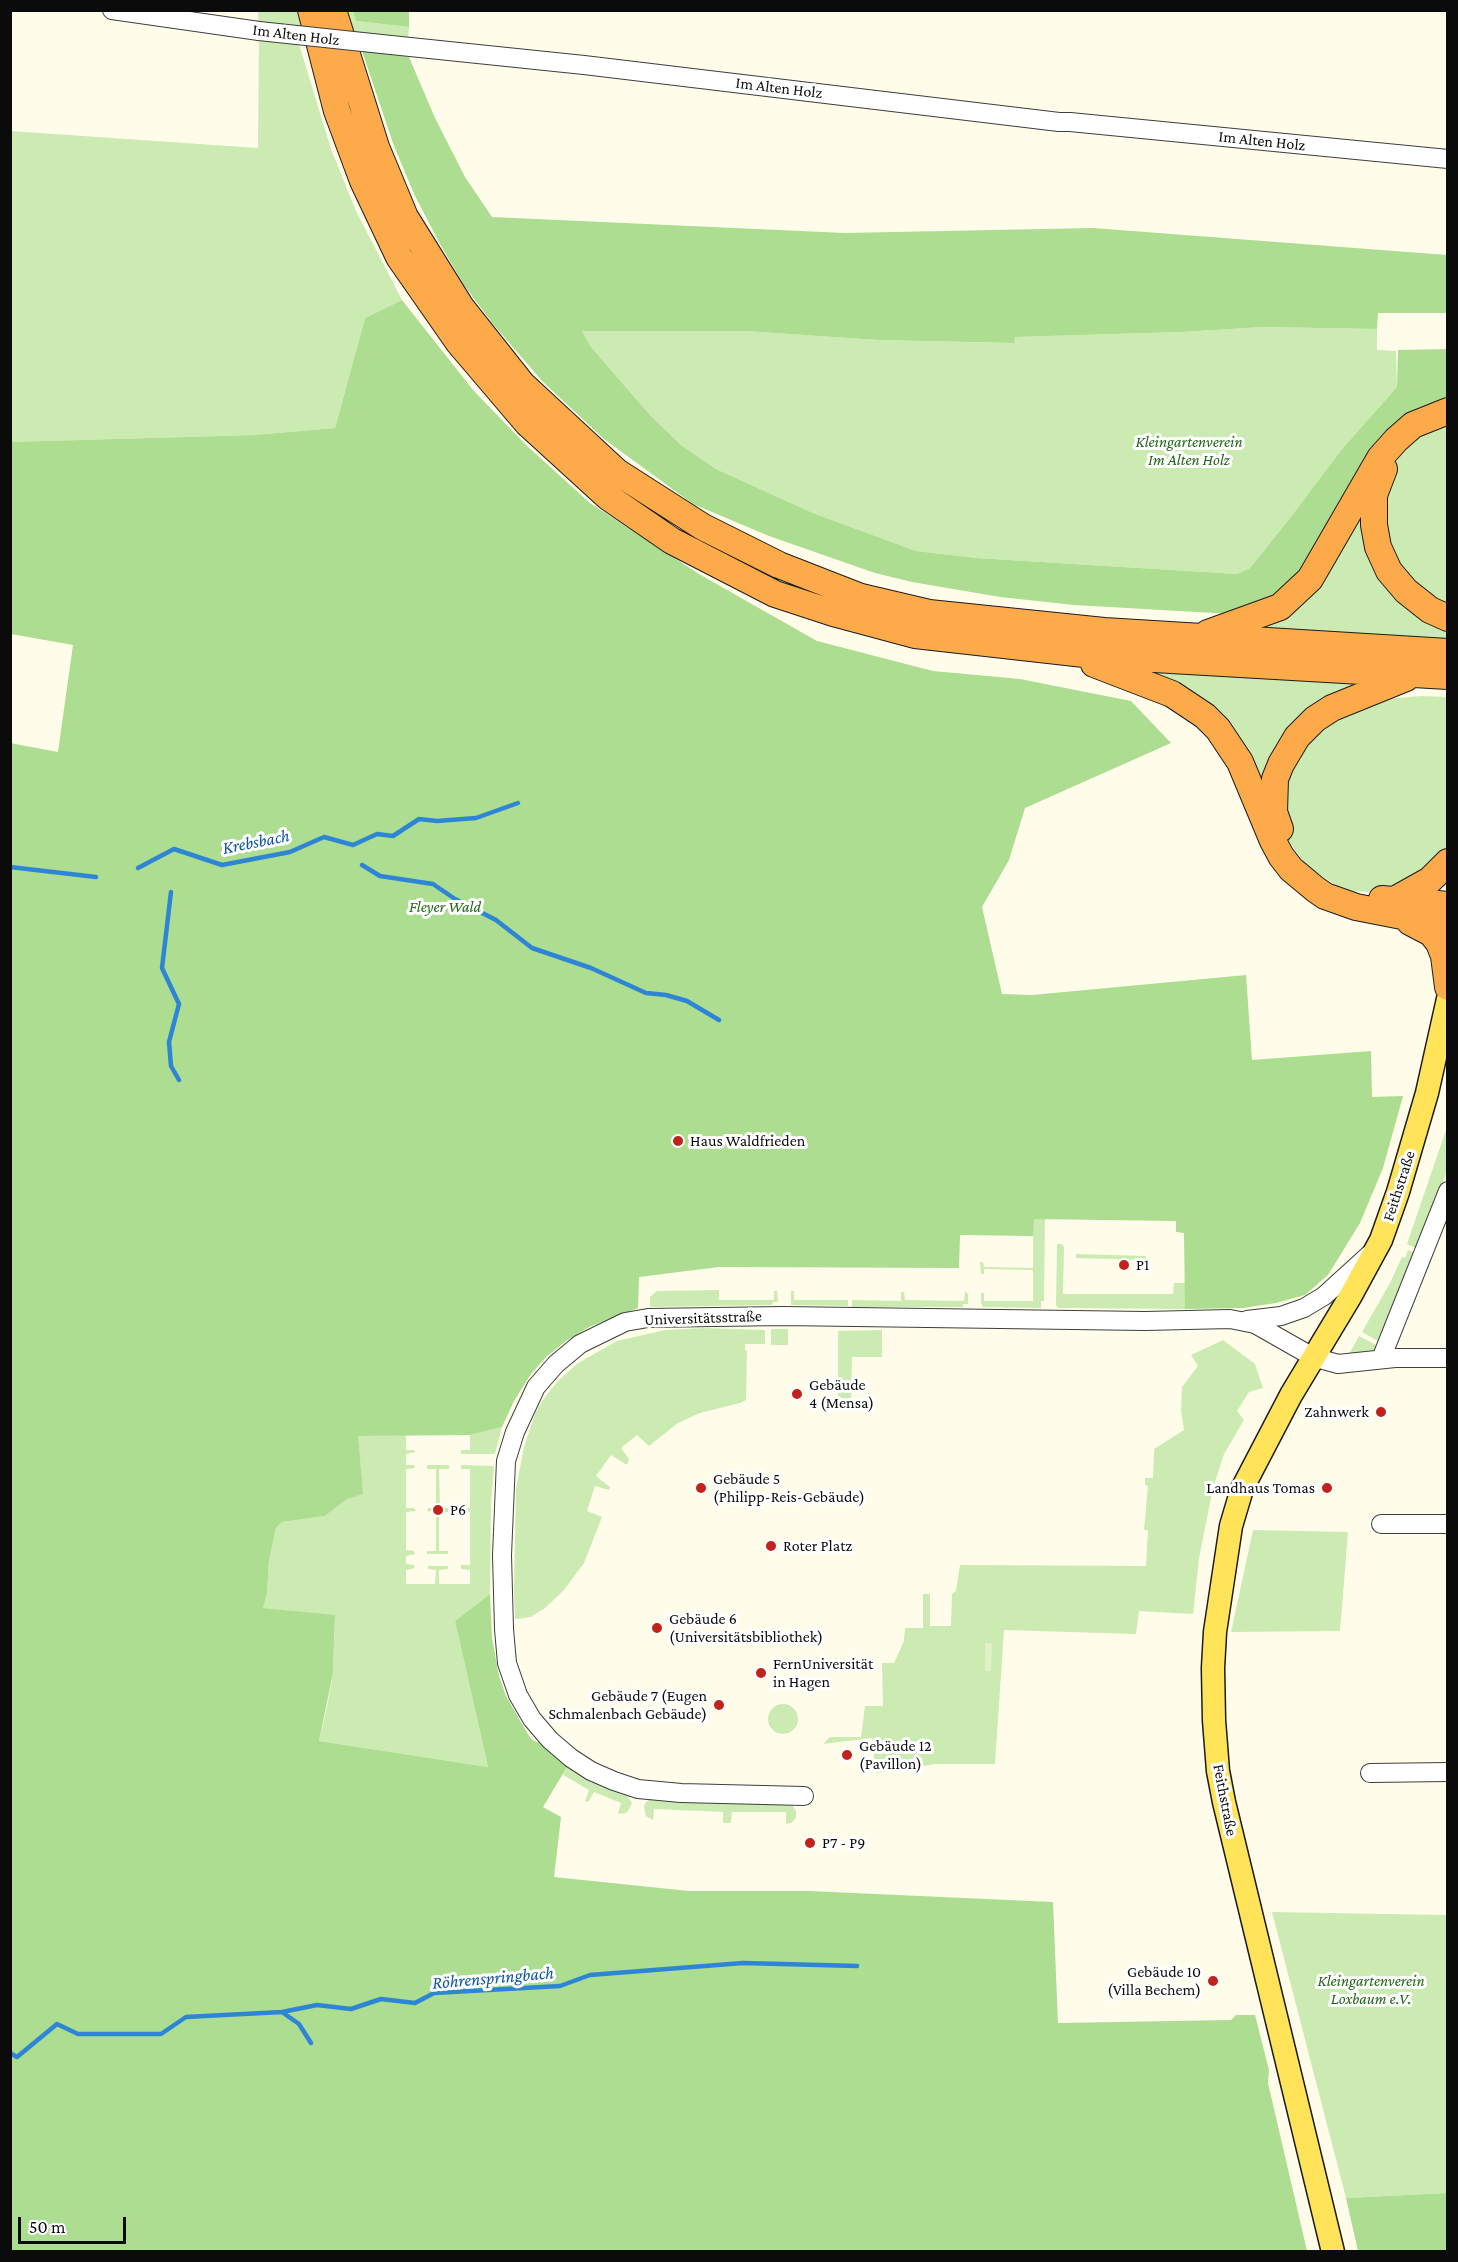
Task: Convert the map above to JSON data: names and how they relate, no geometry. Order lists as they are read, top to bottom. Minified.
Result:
{"streets":{"main road":["Feithstraße"],"street":["Im Alten Holz","Universitätsstraße"]},"crossings":[["Feithstraße","Universitätsstraße"]],"water":["Krebsbach","Röhrenspringbach"],"parks":["Kleingartenverein Im Alten Holz","Fleyer Wald","Kleingartenverein Loxbaum e.V."],"places":["Haus Waldfrieden","P1","Gebäude 4 (Mensa)","Zahnwerk","Gebäude 5 (Philipp-Reis-Gebäude)","Landhaus Tomas","P6","Roter Platz","Gebäude 6 (Universitätsbibliothek)","FernUniversität in Hagen","Gebäude 7 (Eugen Schmalenbach Gebäude)","Gebäude 12 (Pavillon)","P7 - P9","Gebäude 10 (Villa Bechem)"],"scale_bar":"50 m"}
